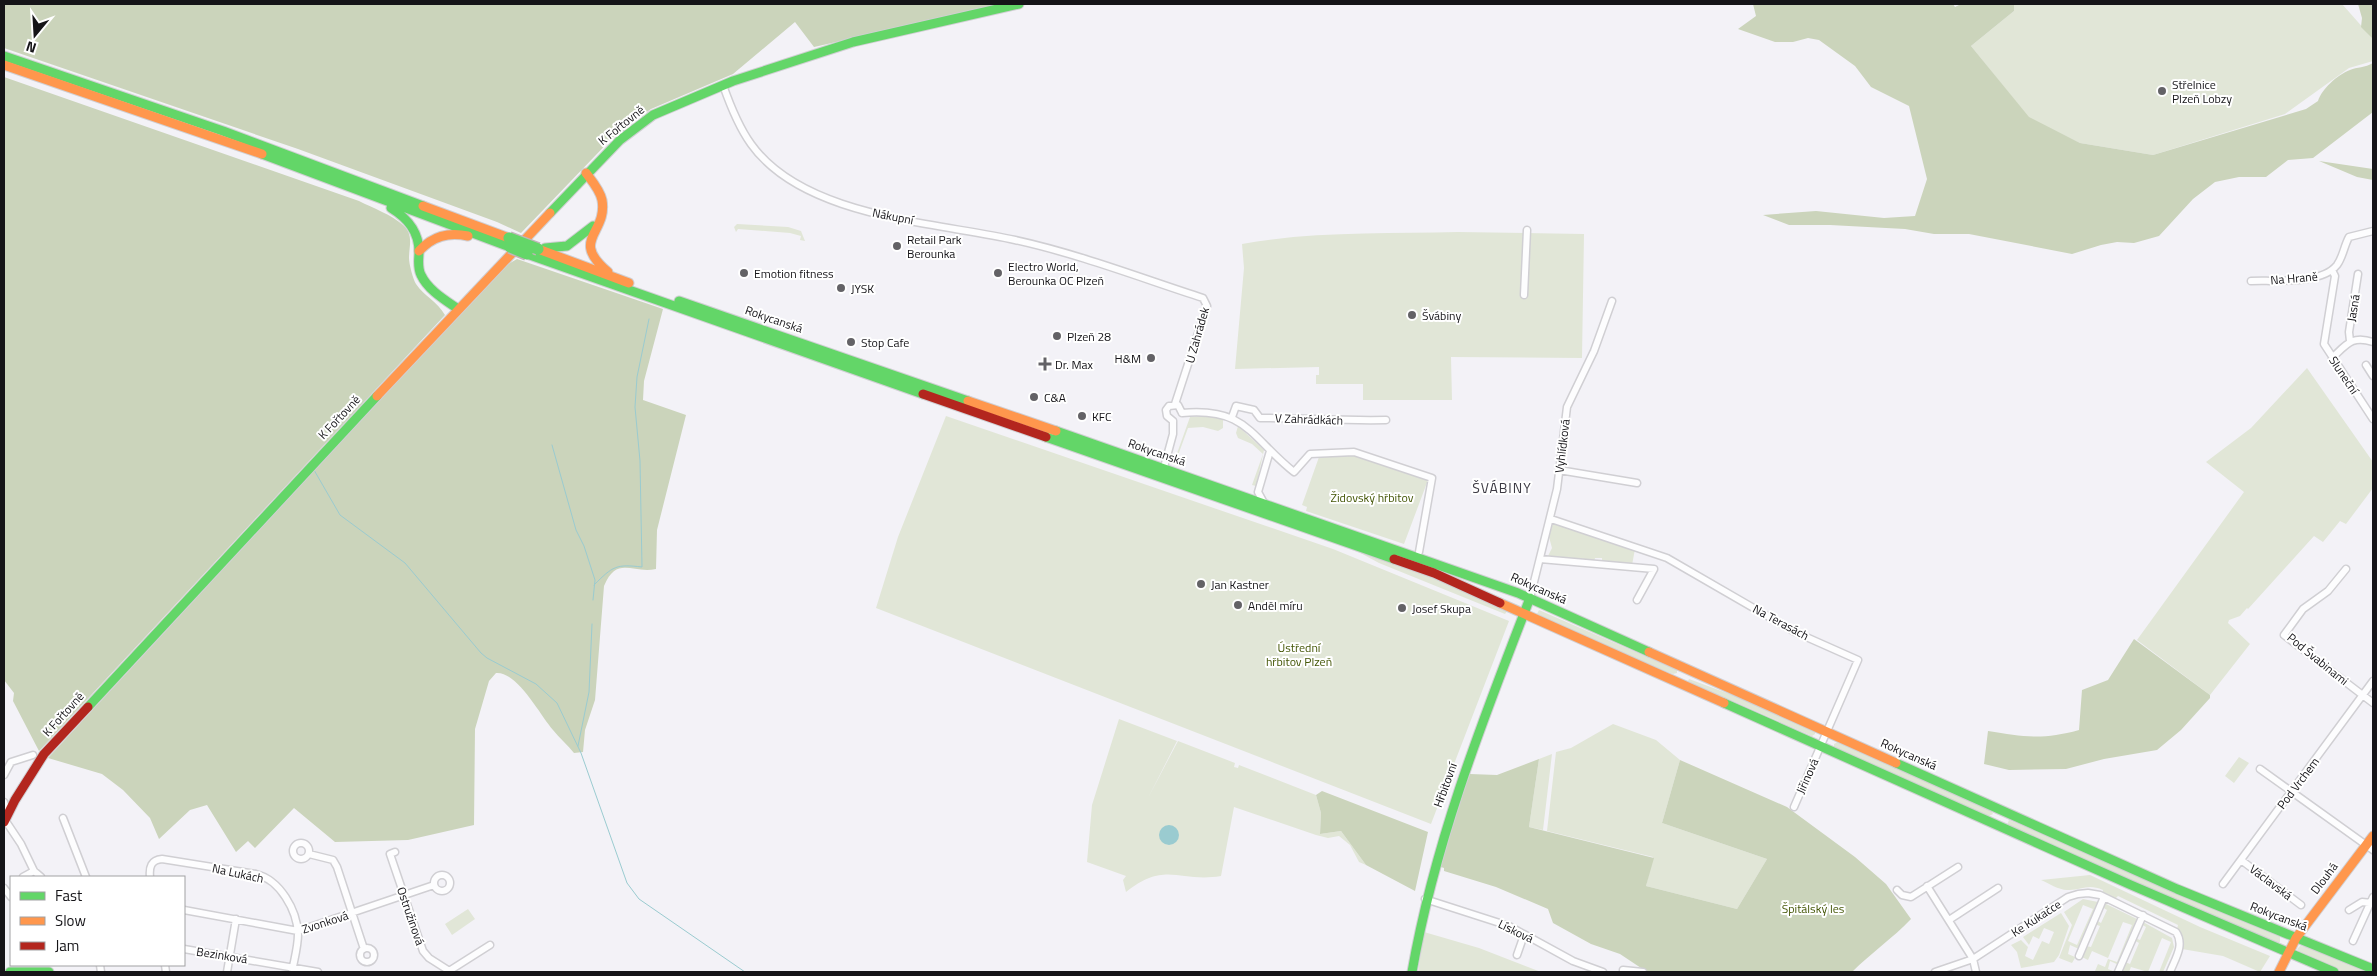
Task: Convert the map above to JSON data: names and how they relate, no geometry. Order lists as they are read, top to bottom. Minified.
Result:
{"streets":{"main road":["K Fořtovně","Rokycanská","Hřbitovní","Dlouhá"],"street":["Nákupní","Na Hraně","Jasná","U Zahrádek","Sluneční","V Zahrádkách","Vyhlídková","Na Terasách","Pod Švabinami","Jiřinová","Pod Vrchem","Na Lukách","Václavská","Ostružinová","Ke Kukačce","Zvonková","Lísková","Bezinková"]},"crossings":[["K Fořtovně","Nákupní"],["Nákupní","U Zahrádek"],["Na Hraně","Sluneční"],["Rokycanská","Vyhlídková"],["Rokycanská","Na Terasách"],["Rokycanská","Jiřinová"],["Rokycanská","Hřbitovní"],["Rokycanská","Dlouhá"],["Vyhlídková","Na Terasách"],["Vyhlídková","Hřbitovní"],["Na Terasách","Jiřinová"],["Pod Švabinami","Pod Vrchem"],["Pod Vrchem","Václavská"],["Hřbitovní","Lísková"],["Na Lukách","Zvonková"],["Ostružinová","Zvonková"]],"districts":["ŠVÁBINY"],"parks":["Židovský hřbitov","Ústřední hřbitov Plzeň","Špitálský les"],"places":{"other":["Střelnice Plzeň Lobzy","Retail Park Berounka","Emotion fitness","Electro World, Berounka OC Plzeň","JYSK","Švábiny","Plzeň 28","Stop Cafe","H&M","C&A","KFC","Jan Kastner","Anděl míru","Josef Skupa"],"health":["Dr. Max"]},"legend":["Fast","Slow","Jam"],"north":"bottom"}
